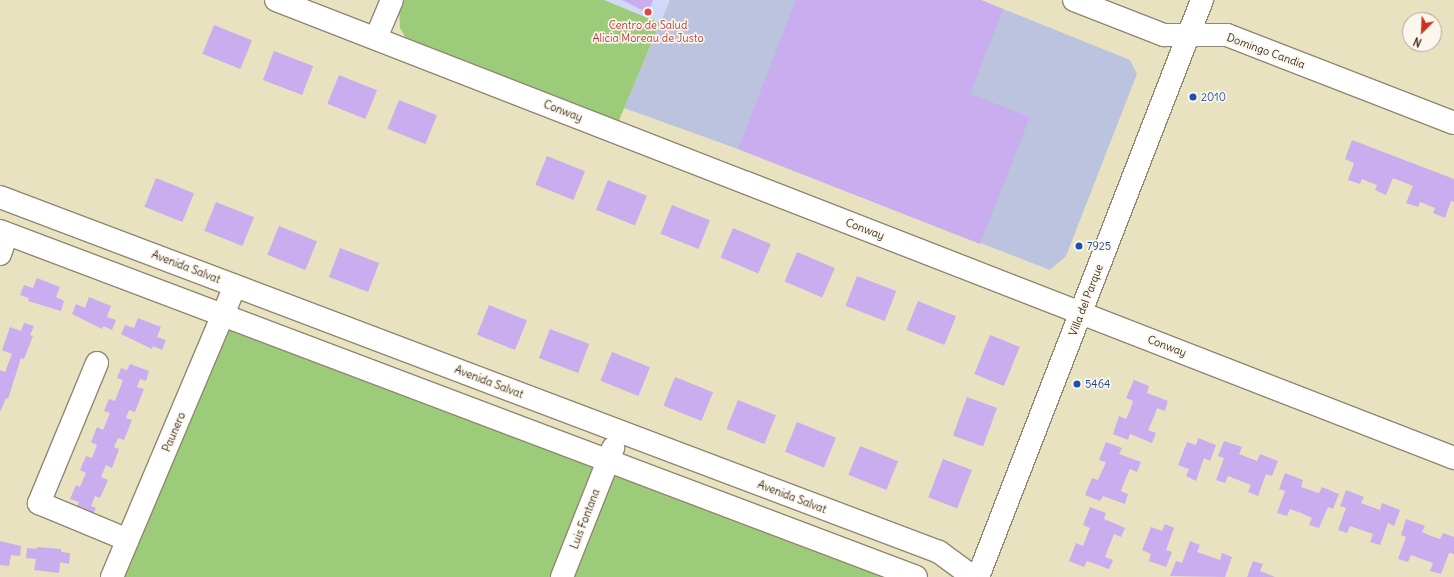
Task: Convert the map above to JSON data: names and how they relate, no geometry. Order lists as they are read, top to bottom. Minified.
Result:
{"streets":{"street":["Domingo Candia","Conway","Avenida Salvat","Villa del Parque","Paunero","Luis Fontana"]},"crossings":[["Domingo Candia","Villa del Parque"],["Conway","Villa del Parque"],["Avenida Salvat","Paunero"],["Avenida Salvat","Luis Fontana"]],"places":["Centro de Salud Alicia Moreau de Justo","2010","7925","5464"],"north":"bottom left"}
